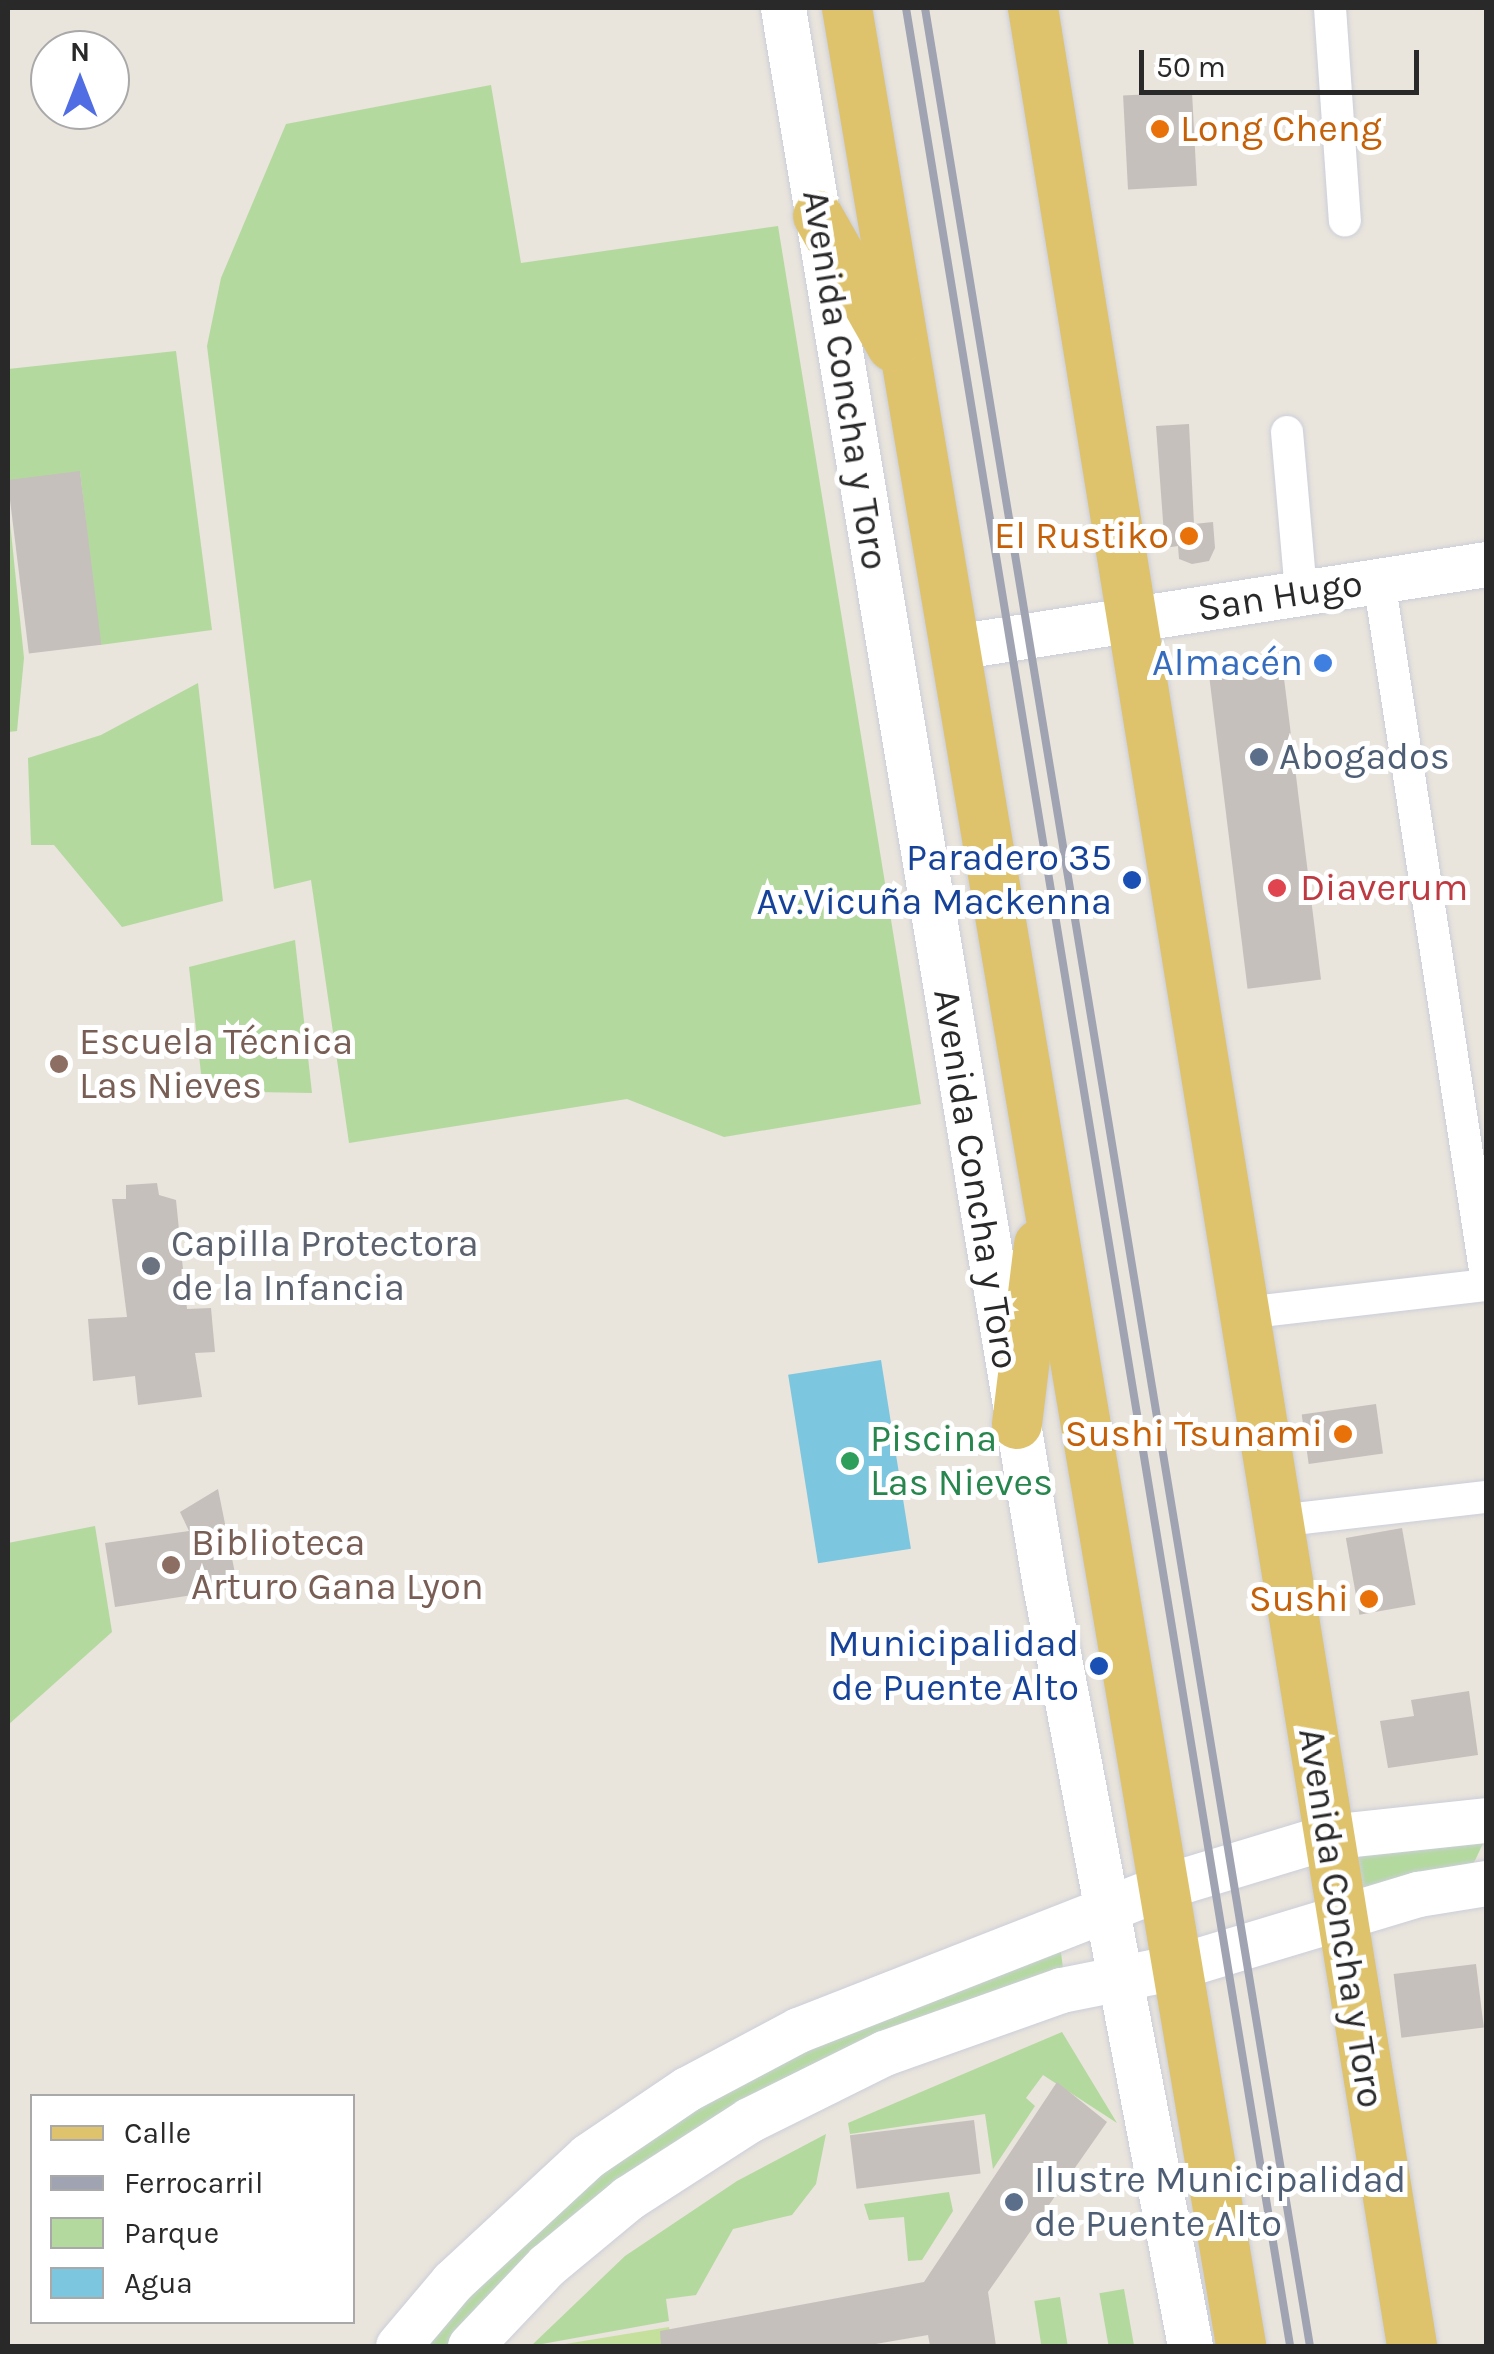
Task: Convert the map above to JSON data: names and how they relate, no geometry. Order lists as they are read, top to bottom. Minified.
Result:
{"streets":{"main road":["Avenida Concha y Toro"],"street":["San Hugo"]},"crossings":[["Avenida Concha y Toro","San Hugo"]],"places":["Long Cheng","El Rustiko","Almacén","Abogados","Paradero 35 Av.Vicuña Mackenna","Diaverum","Escuela Técnica Las Nieves","Capilla Protectora de la Infancia","Sushi Tsunami","Piscina Las Nieves","Biblioteca Arturo Gana Lyon","Sushi","Municipalidad de Puente Alto","Ilustre Municipalidad de Puente Alto"],"legend":["Calle","Ferrocarril","Parque","Agua"],"scale_bar":"50 m","north":"top"}
